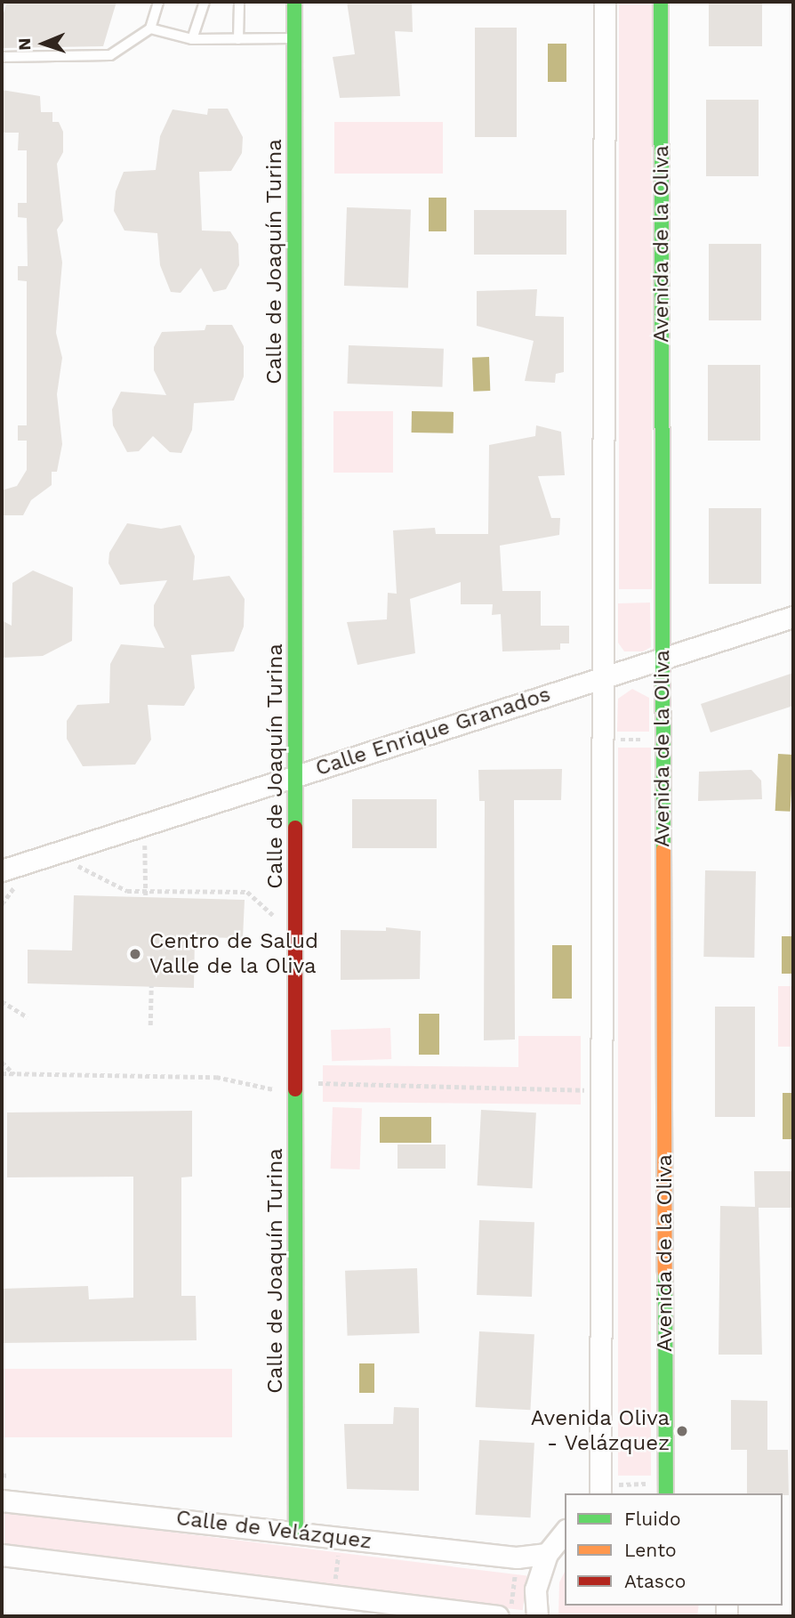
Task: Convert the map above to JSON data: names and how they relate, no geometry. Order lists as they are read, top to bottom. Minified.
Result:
{"streets":{"street":["Avenida de la Oliva","Calle de Joaquín Turina","Calle Enrique Granados","Calle de Velázquez"]},"crossings":[["Avenida de la Oliva","Calle Enrique Granados"],["Calle de Joaquín Turina","Calle Enrique Granados"],["Calle de Joaquín Turina","Calle de Velázquez"]],"places":["Centro de Salud Valle de la Oliva","Avenida Oliva - Velázquez"],"legend":["Fluido","Lento","Atasco"],"north":"left"}
